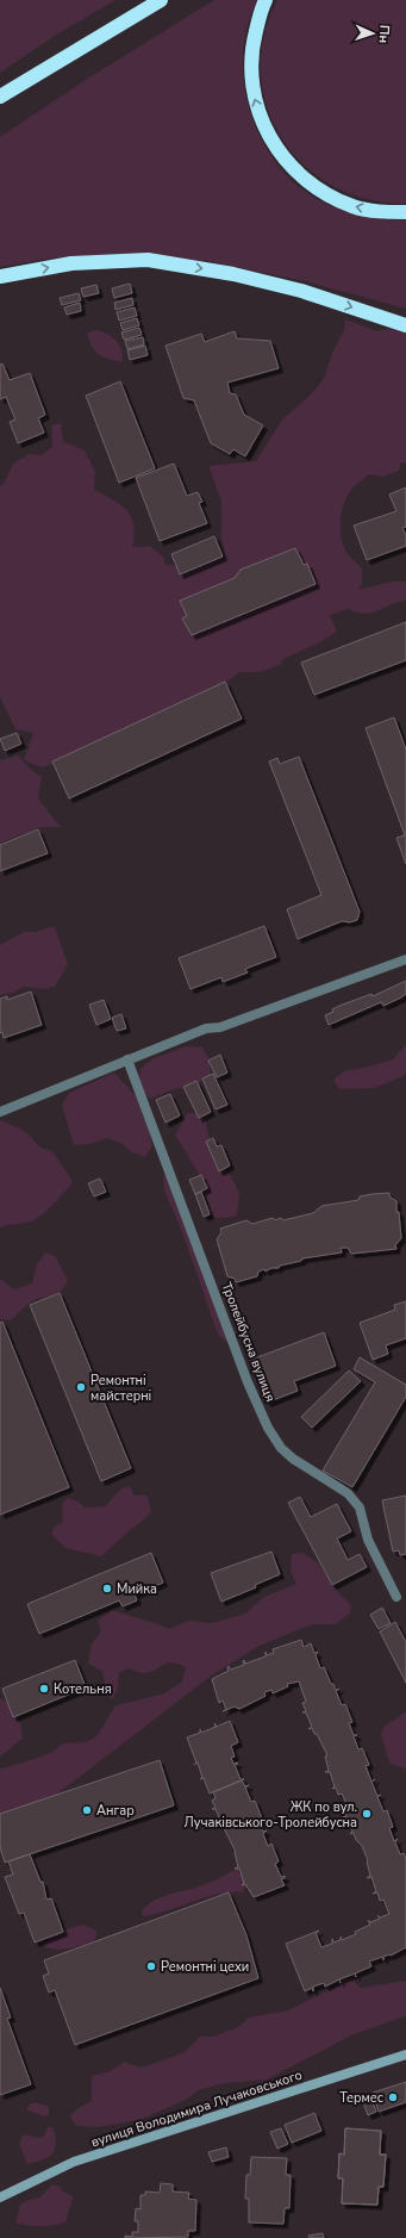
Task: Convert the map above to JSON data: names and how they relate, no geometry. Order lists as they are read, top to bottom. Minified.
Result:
{"streets":{"main road":["вулиця Володимира Лучаковського"],"street":["Тролейбусна вулиця"]},"places":["Ремонтні майстерні","Мийка","Котельня","Ангар","ЖК по вул. Лучаківського-Тролейбусна","Ремонтні цехи","Термес"],"north":"right"}
